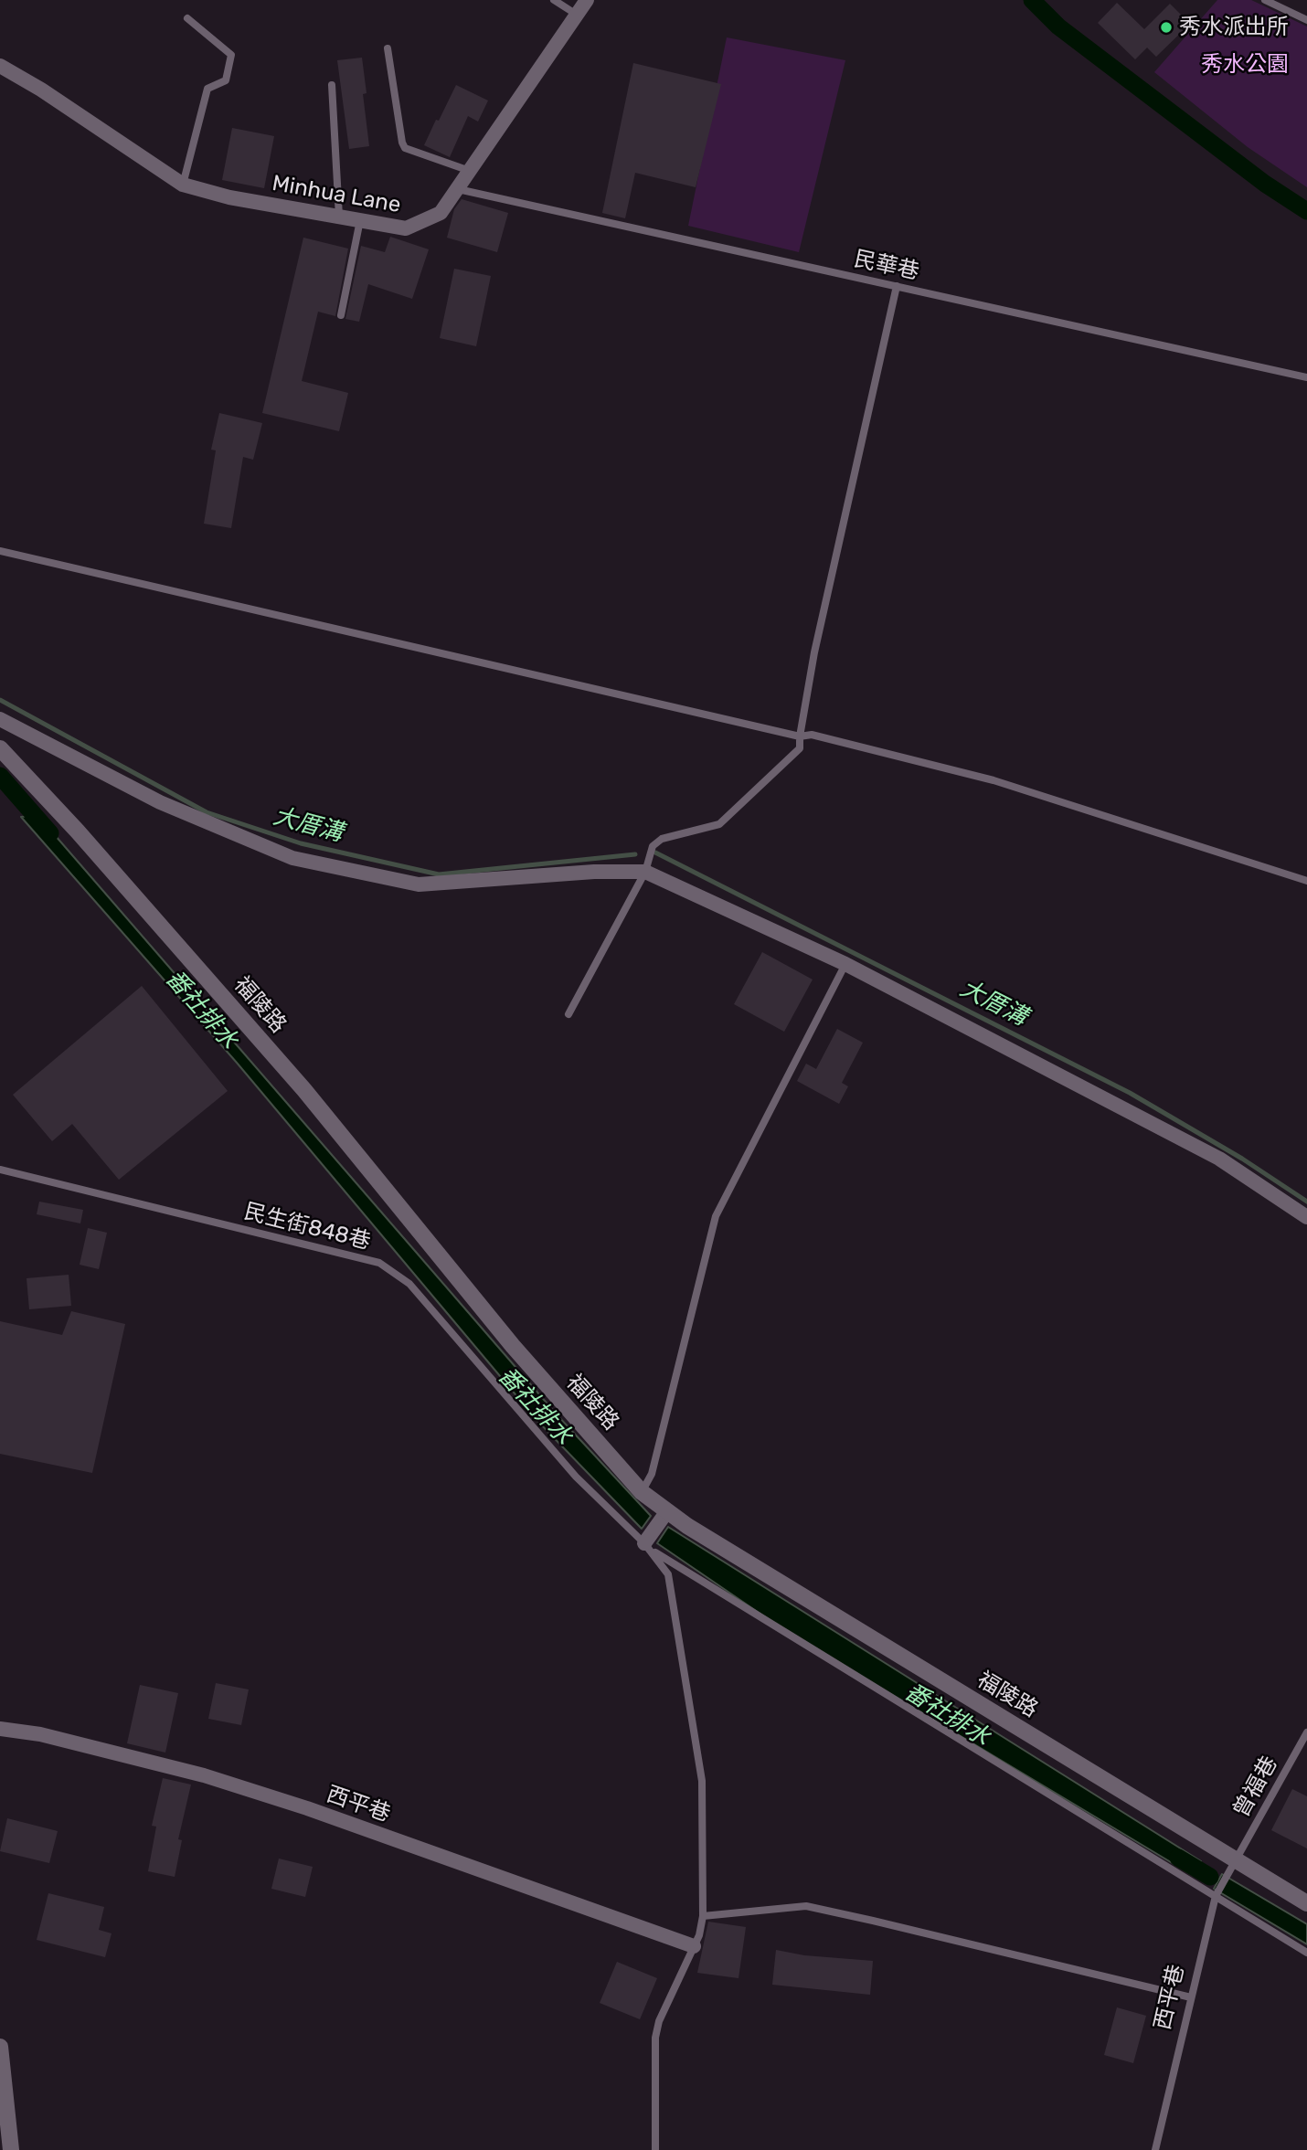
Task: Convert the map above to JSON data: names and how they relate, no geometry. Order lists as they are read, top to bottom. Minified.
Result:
{"streets":{"street":["Minhua Lane","福陵路","西平巷"],"lane":["民華巷","民生街848巷","曾福巷"]},"crossings":[["Minhua Lane","民華巷"],["福陵路","曾福巷"],["福陵路","西平巷"],["曾福巷","西平巷"]],"water":["大厝溝","番社排水"],"parks":["秀水公園"],"places":["秀水派出所"]}
